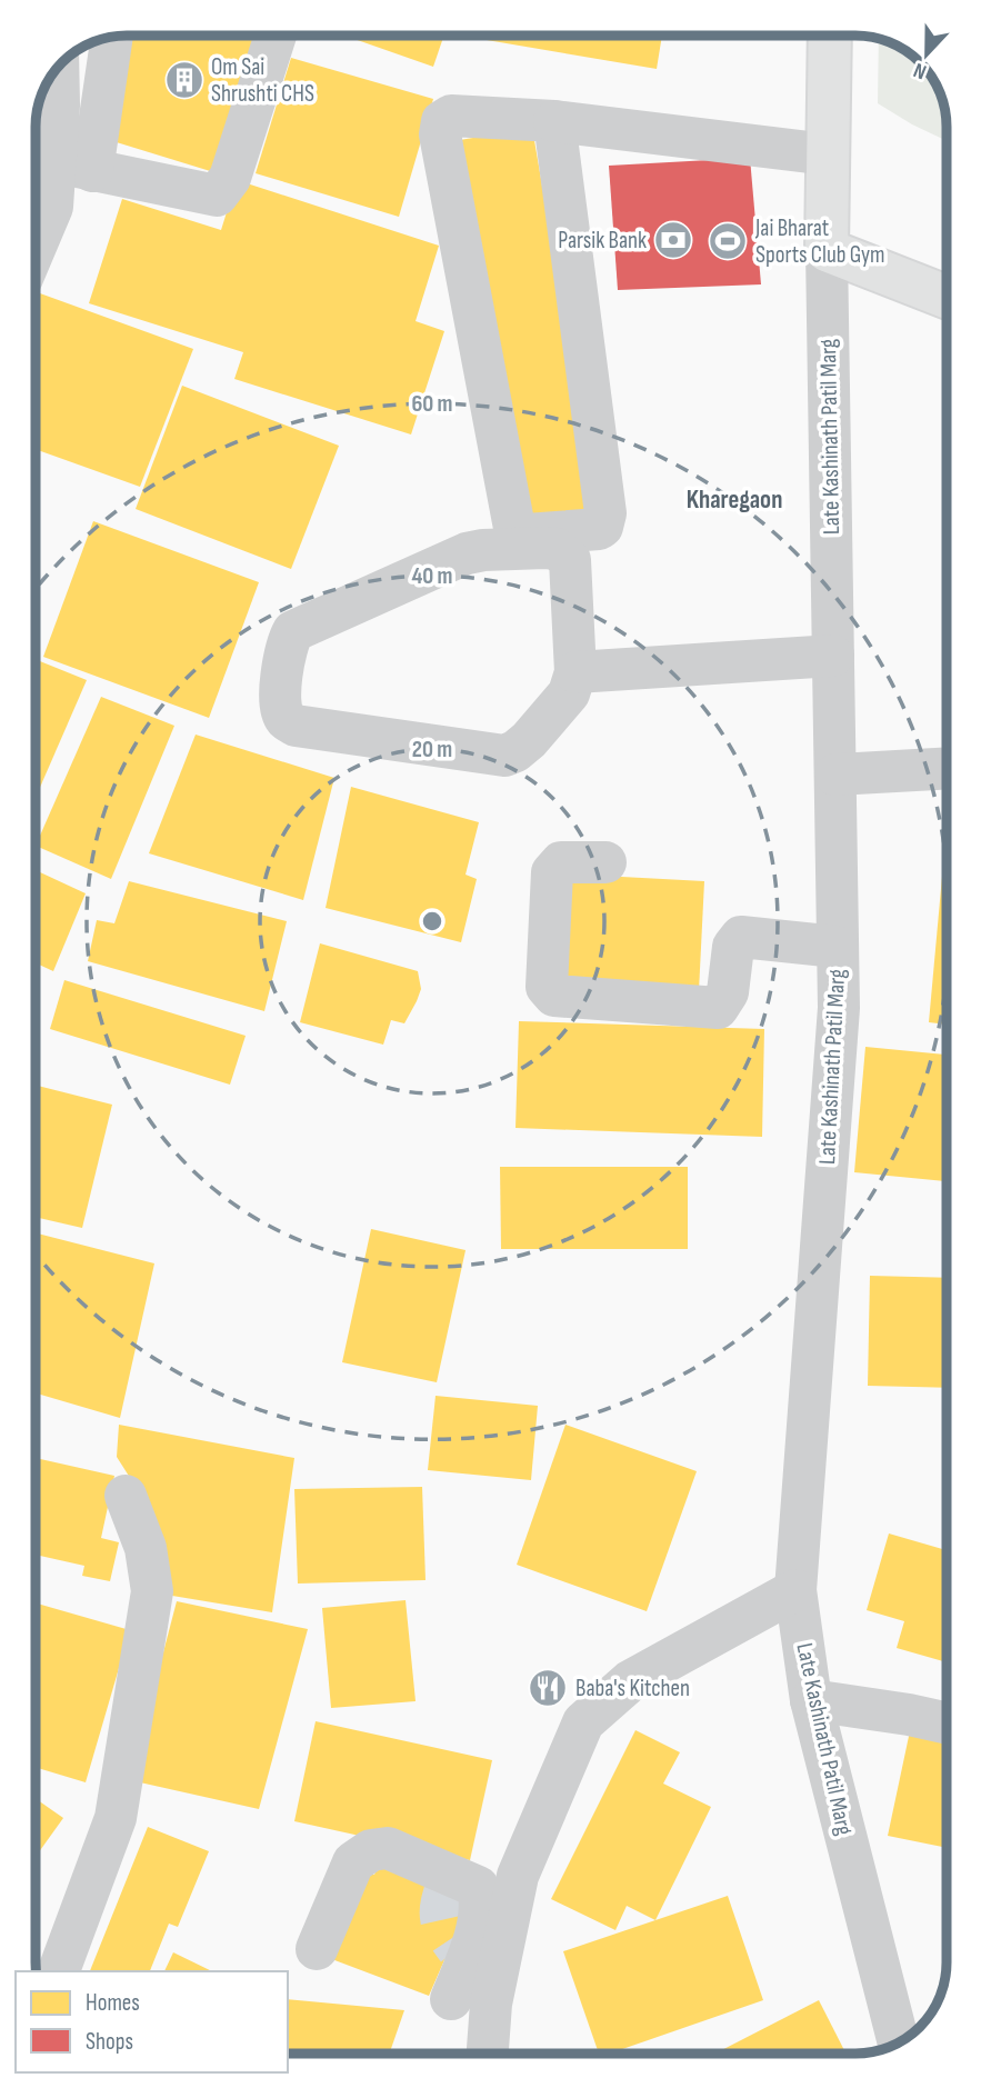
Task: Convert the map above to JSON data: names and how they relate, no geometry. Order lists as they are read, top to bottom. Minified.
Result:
{"streets":{"street":["Late Kashinath Patil Marg"]},"districts":["Kharegaon"],"places":{"building":["Om Sai Shrushti CHS"],"bank":["Parsik Bank"],"sports":["Jai Bharat Sports Club Gym"],"restaurant":["Baba's Kitchen"]},"legend":["Homes","Shops"],"north":"bottom","rings":["60 m","40 m","20 m"]}
